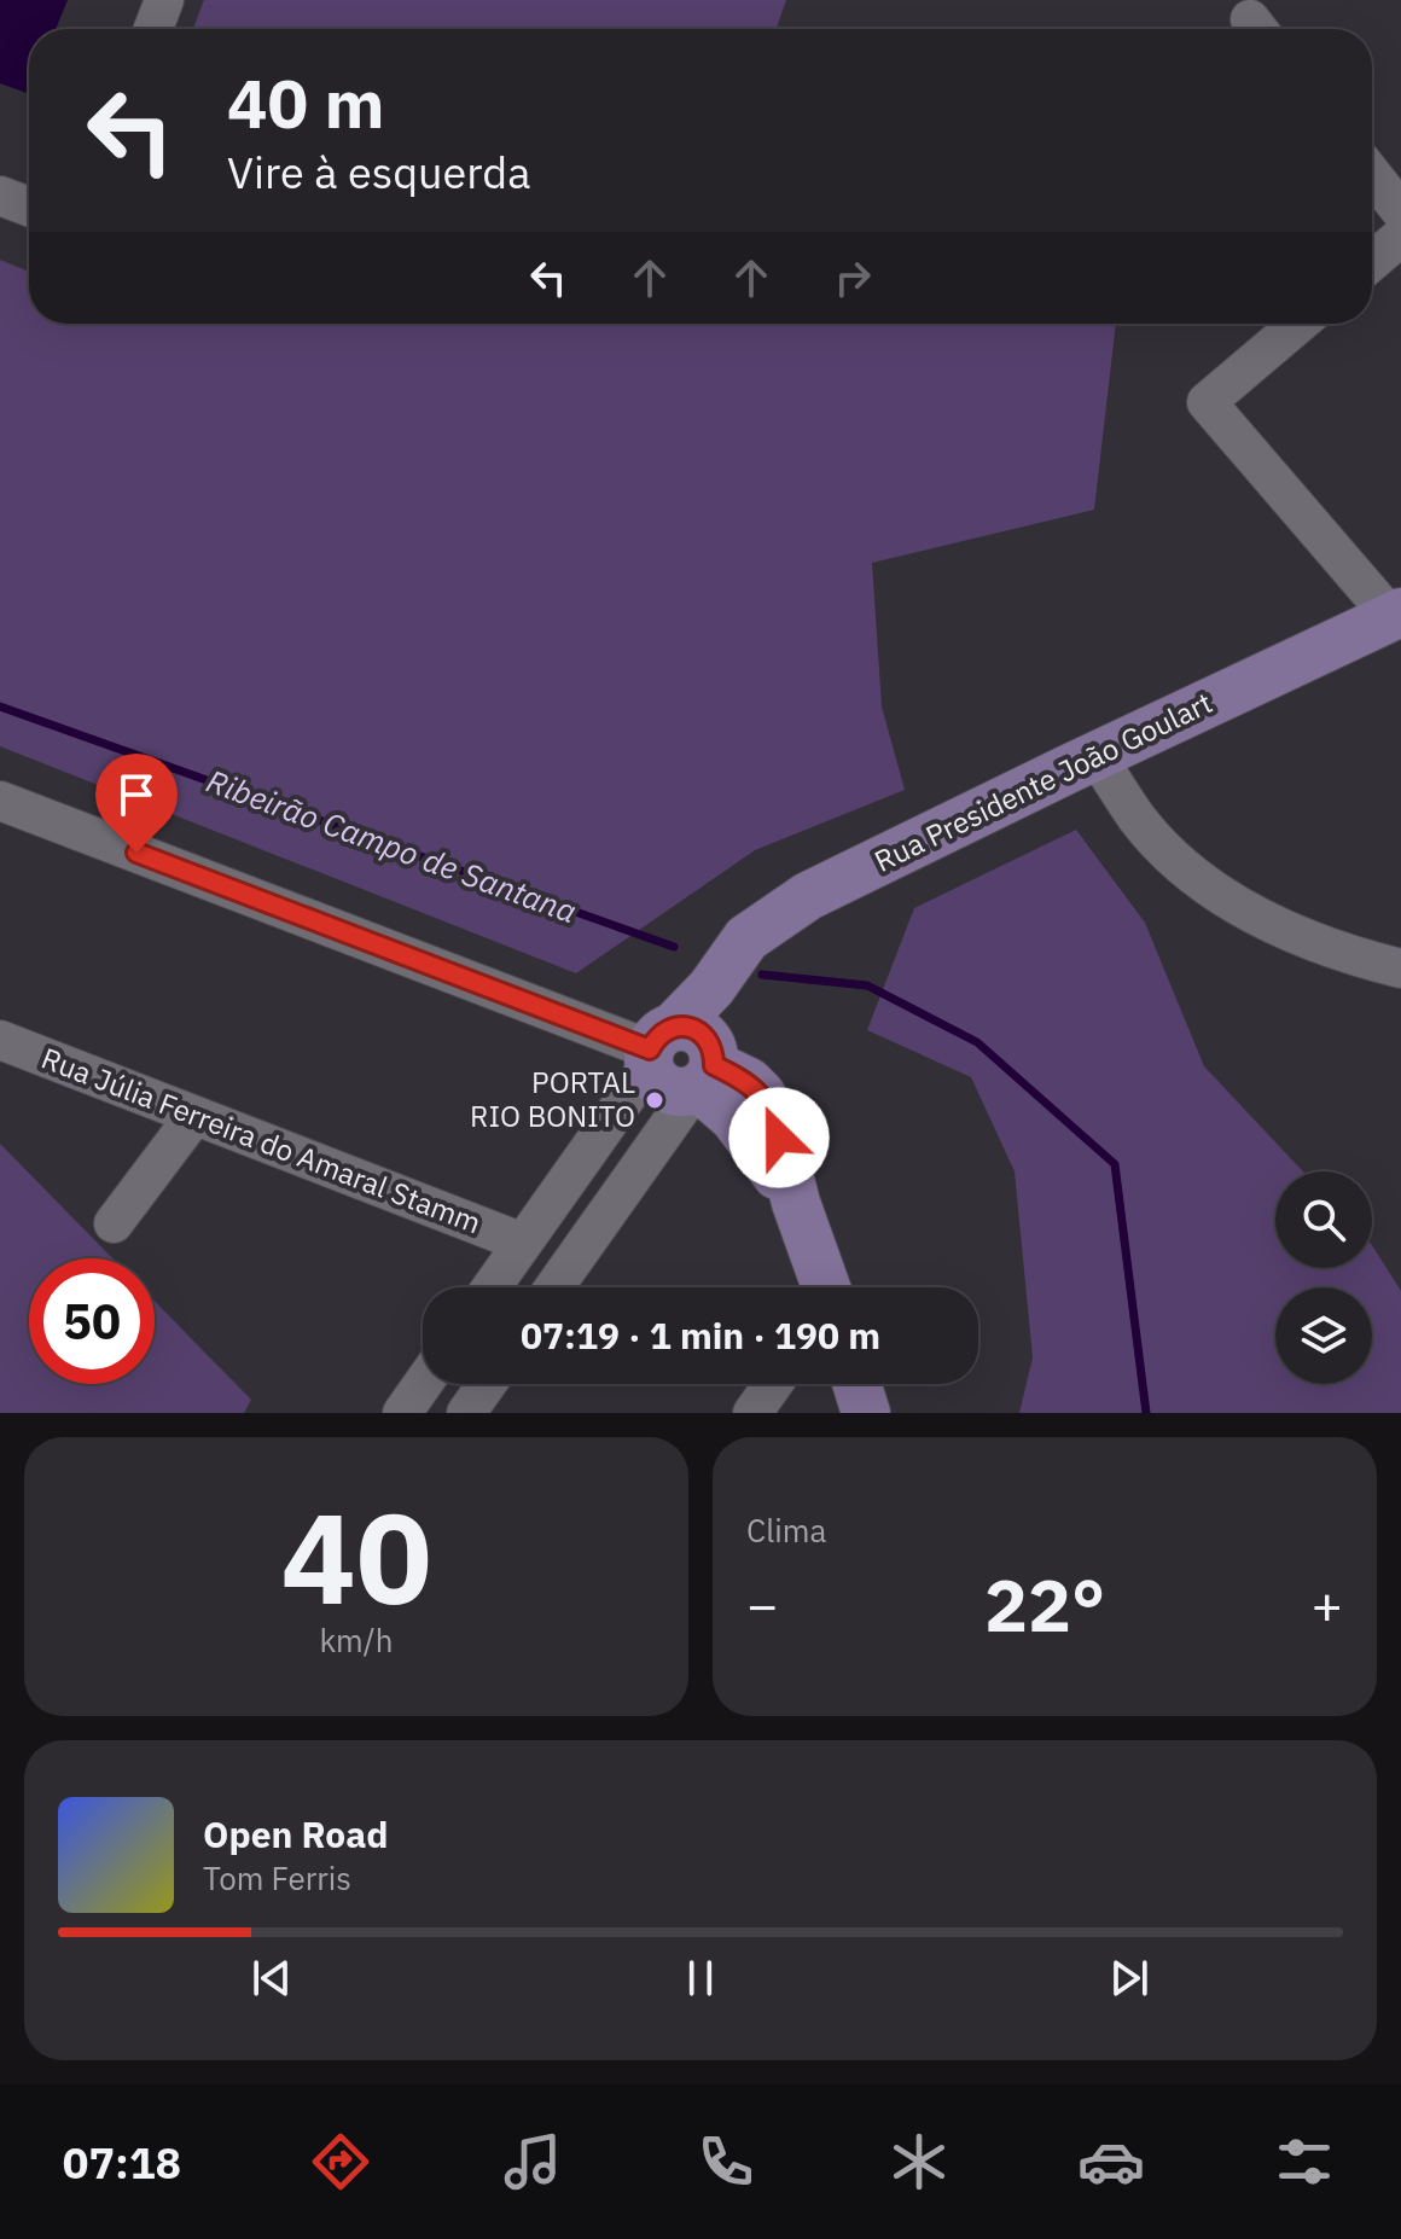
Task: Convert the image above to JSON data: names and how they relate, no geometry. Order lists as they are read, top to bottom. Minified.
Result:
{"streets":{"main road":["Rua Presidente João Goulart"],"street":["Rua Júlia Ferreira do Amaral Stamm"]},"water":["Ribeirão Campo de Santana"],"places":["PORTAL RIO BONITO"],"page":{"turn":["40 m","Vire à esquerda"],"limit":"50","trip":"07:19 · 1 min · 190 m","tile":[["40","km/h"],"Clima"],"heat":["−","22°","+"],"song":["Open Road","Tom Ferris"],"tabs":"07:18"}}
